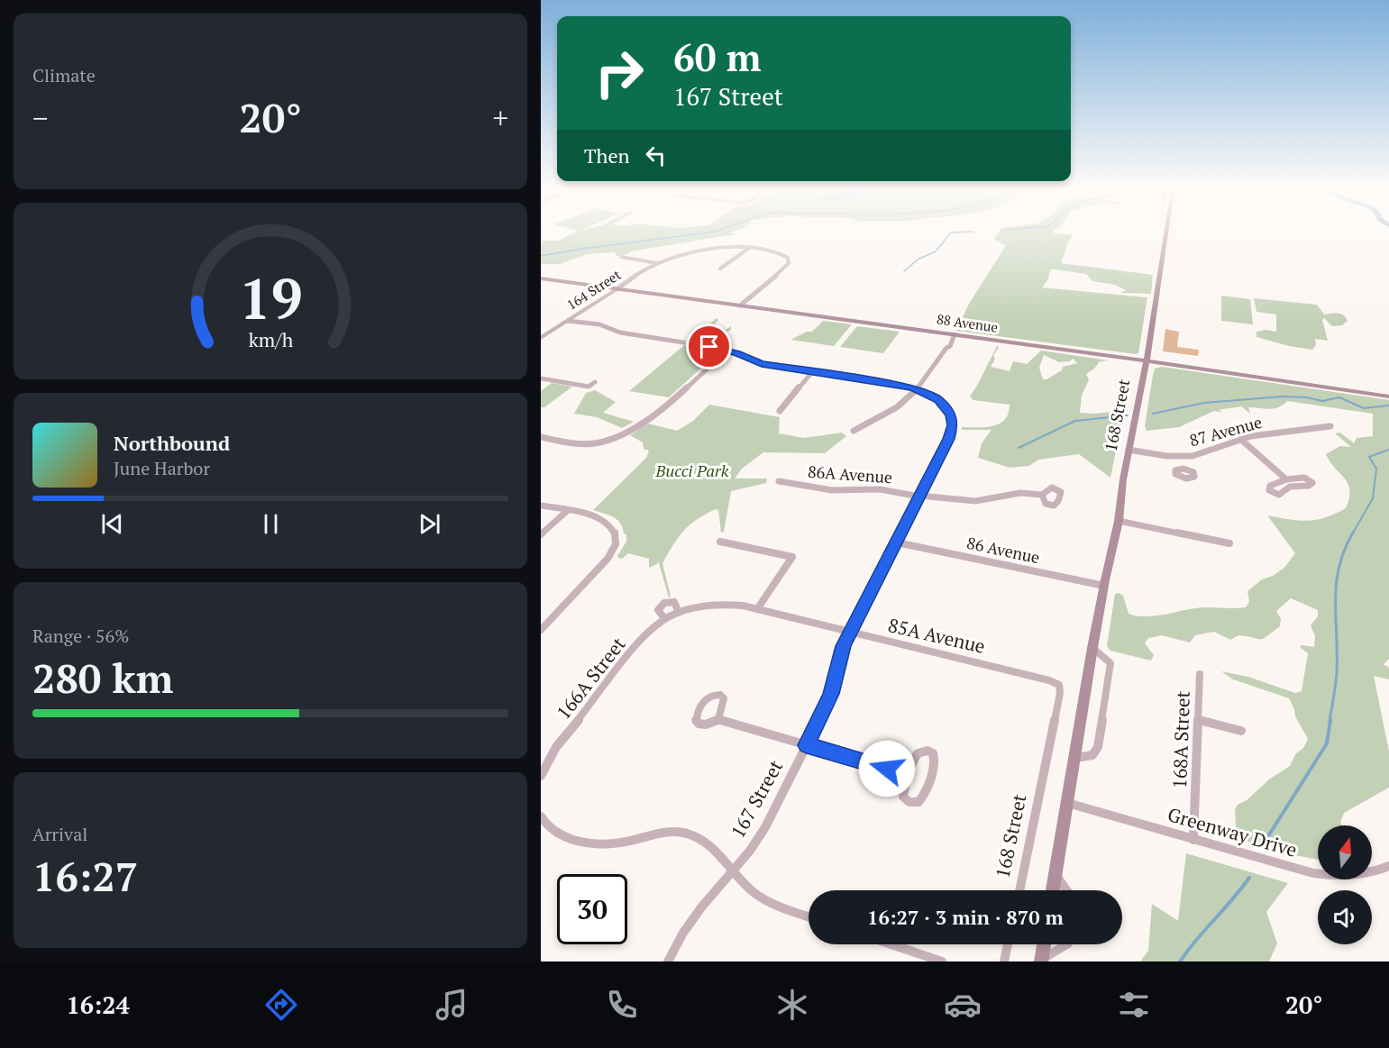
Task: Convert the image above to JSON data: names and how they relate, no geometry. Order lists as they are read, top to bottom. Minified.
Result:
{"streets":{"main road":["88 Avenue","168 Street"],"street":["164 Street","87 Avenue","86A Avenue","86 Avenue","85A Avenue","166A Street","168A Street","167 Street","Greenway Drive"]},"crossings":[["164 Street","88 Avenue"],["88 Avenue","168 Street"],["168 Street","87 Avenue"],["168 Street","86 Avenue"],["168 Street","85A Avenue"],["168 Street","Greenway Drive"],["86A Avenue","167 Street"],["86 Avenue","167 Street"],["85A Avenue","166A Street"],["85A Avenue","167 Street"],["168A Street","Greenway Drive"]],"parks":["Bucci Park"],"north":"top","page":{"tile":["Climate",["Range · 56%","280 km"],["Arrival","16:27"]],"turn":["60 m","167 Street"],"heat":["−","20°","+"],"then":"Then","song":["Northbound","June Harbor"],"limit":"30","trip":"16:27 · 3 min · 870 m","tabs":["16:24","20°"],"gauge":["19","km/h"]}}
